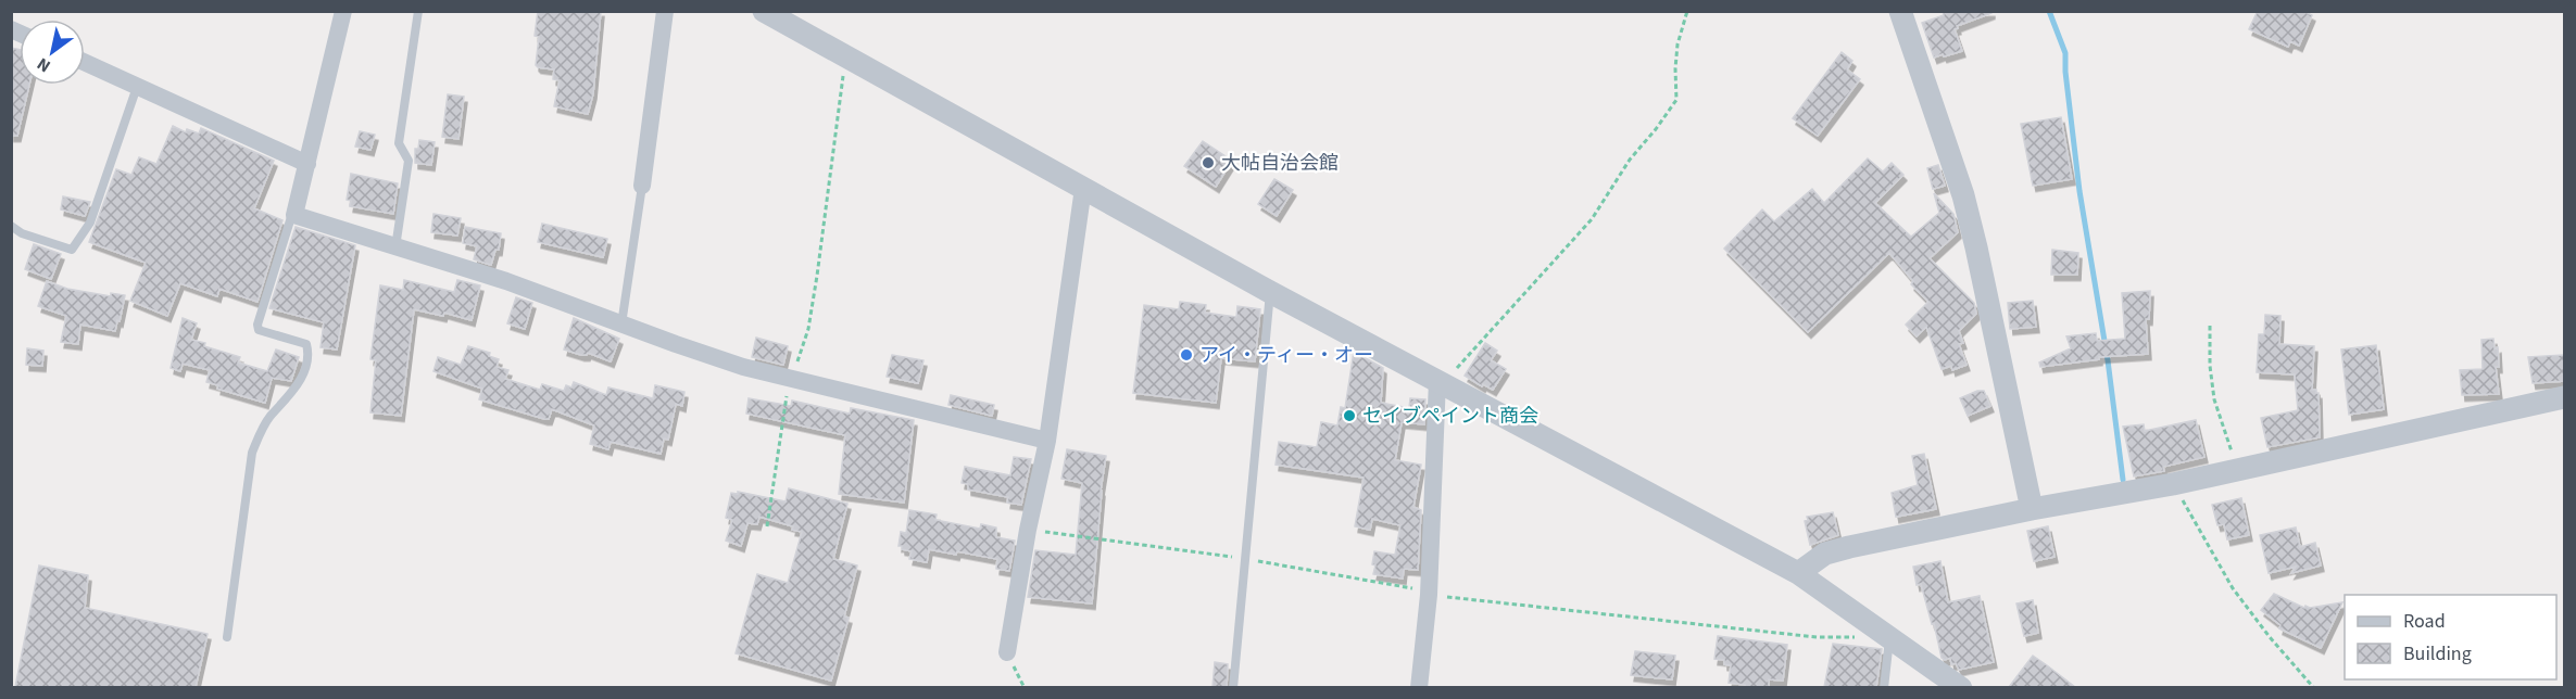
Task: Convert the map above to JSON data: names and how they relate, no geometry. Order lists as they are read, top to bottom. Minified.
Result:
{"places":["大帖自治会館","アイ・ティー・オー","セイブペイント商会"],"legend":["Road","Building"],"north":"bottom left"}
